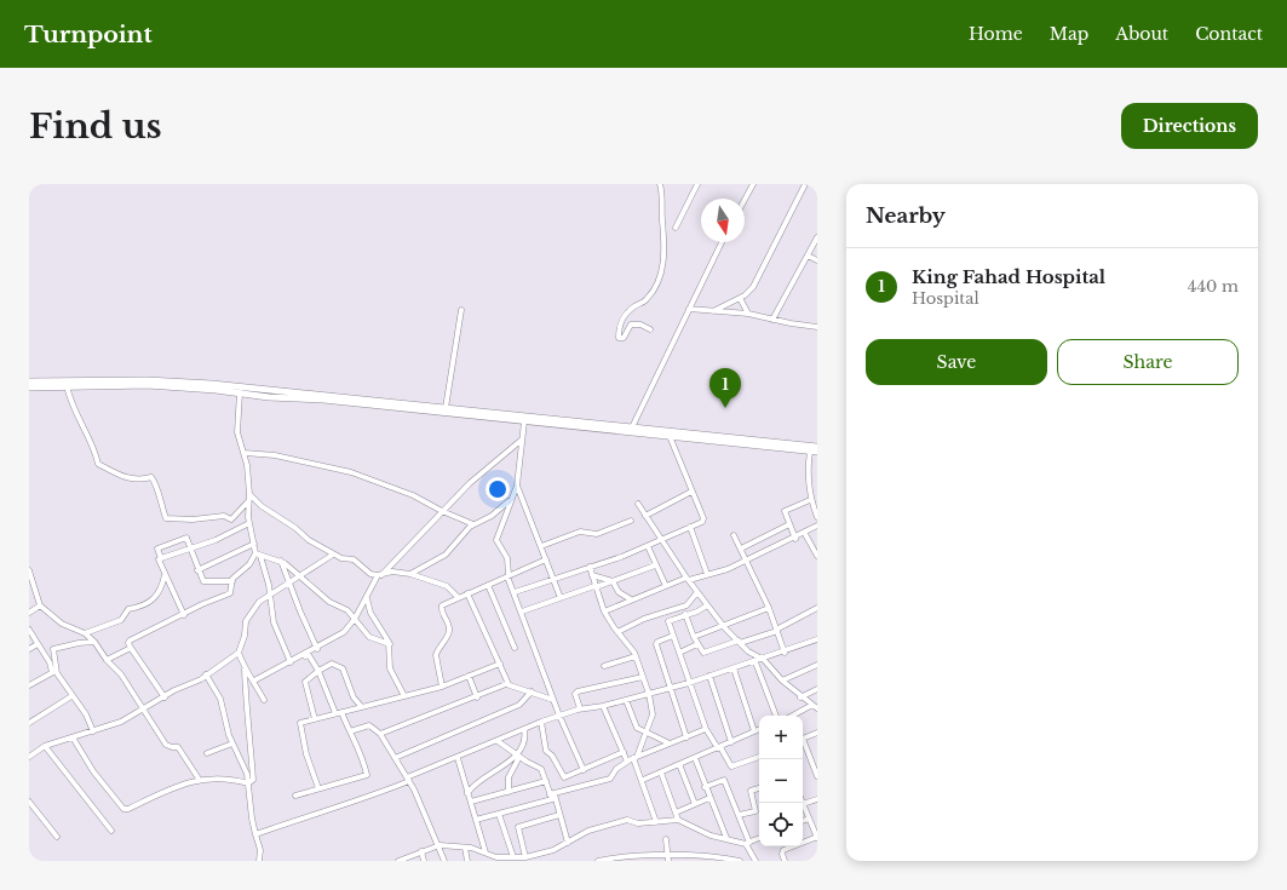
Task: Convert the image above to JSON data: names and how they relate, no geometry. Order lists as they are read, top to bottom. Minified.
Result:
{"north":"bottom","page":{"header":"Turnpoint","nav":["Home","Map","About","Contact"],"buttons":["Directions",["Save","Share"]],"title":"Find us","heading":"Nearby","list":[{"mark":"1","name":"King Fahad Hospital","note":"Hospital","value":"440 m"}],"pins":"1","map_buttons":["+","−"]}}
